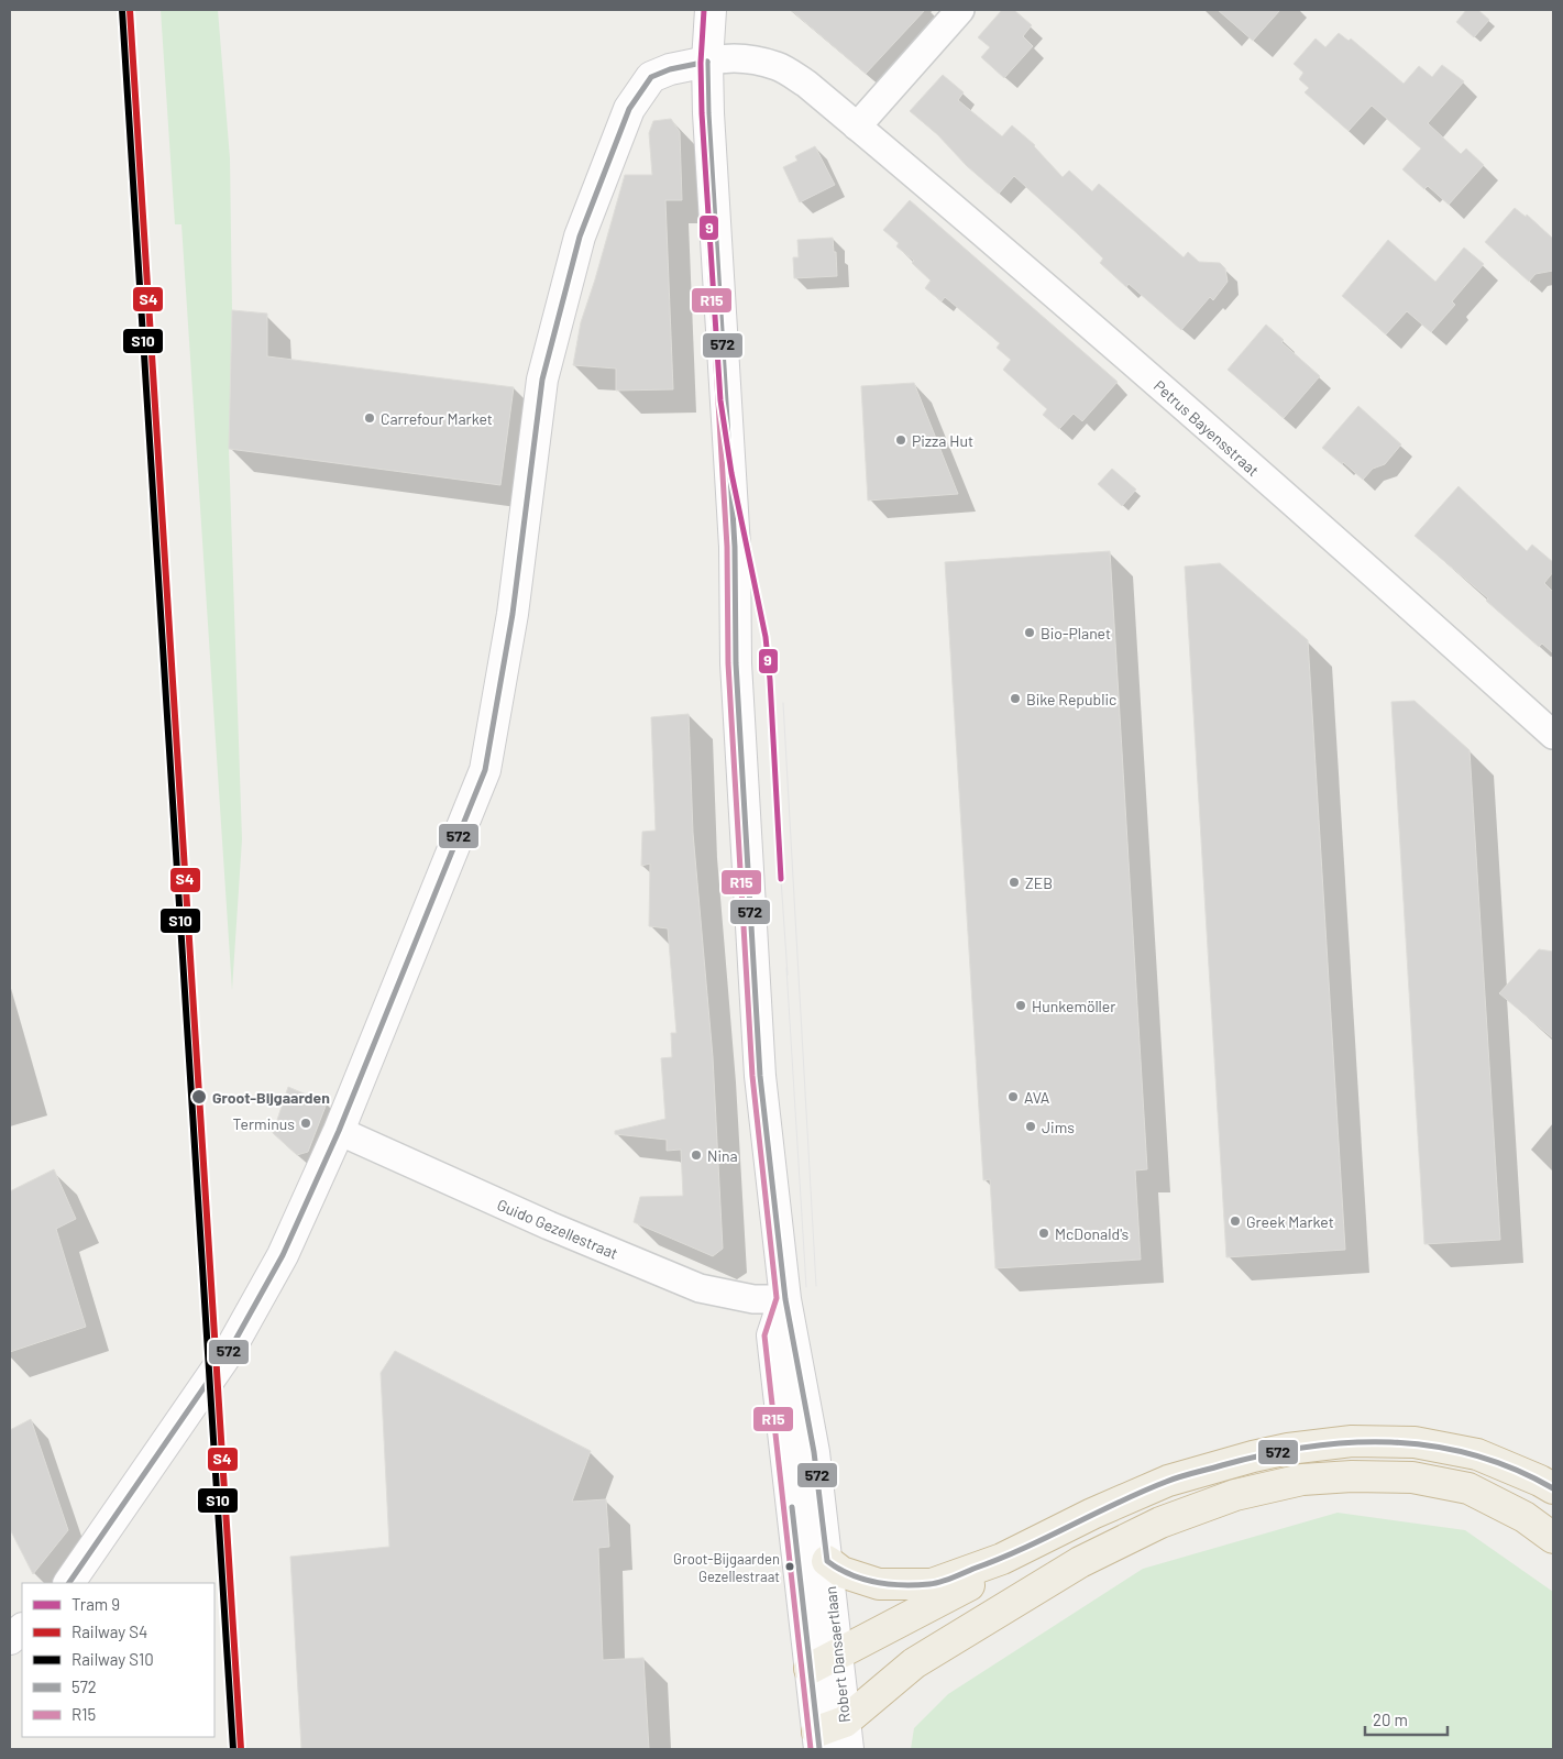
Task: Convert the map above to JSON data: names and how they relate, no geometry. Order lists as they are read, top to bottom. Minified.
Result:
{"streets":{"street":["Petrus Bayensstraat","Guido Gezellestraat","Robert Dansaertlaan"]},"crossings":[["Petrus Bayensstraat","Robert Dansaertlaan"],["Guido Gezellestraat","Robert Dansaertlaan"]],"places":["Carrefour Market","Pizza Hut","Bio-Planet","Bike Republic","ZEB","Hunkemöller","Groot-Bijgaarden","AVA","Terminus","Jims","Nina","Greek Market","McDonald's","Groot-Bijgaarden Gezellestraat"],"lines":["tram line 9","rail line S4","rail line S10","transit line R15","transit line 572"],"legend":["Tram 9","Railway S4","Railway S10","572","R15"],"scale_bar":"20 m"}
